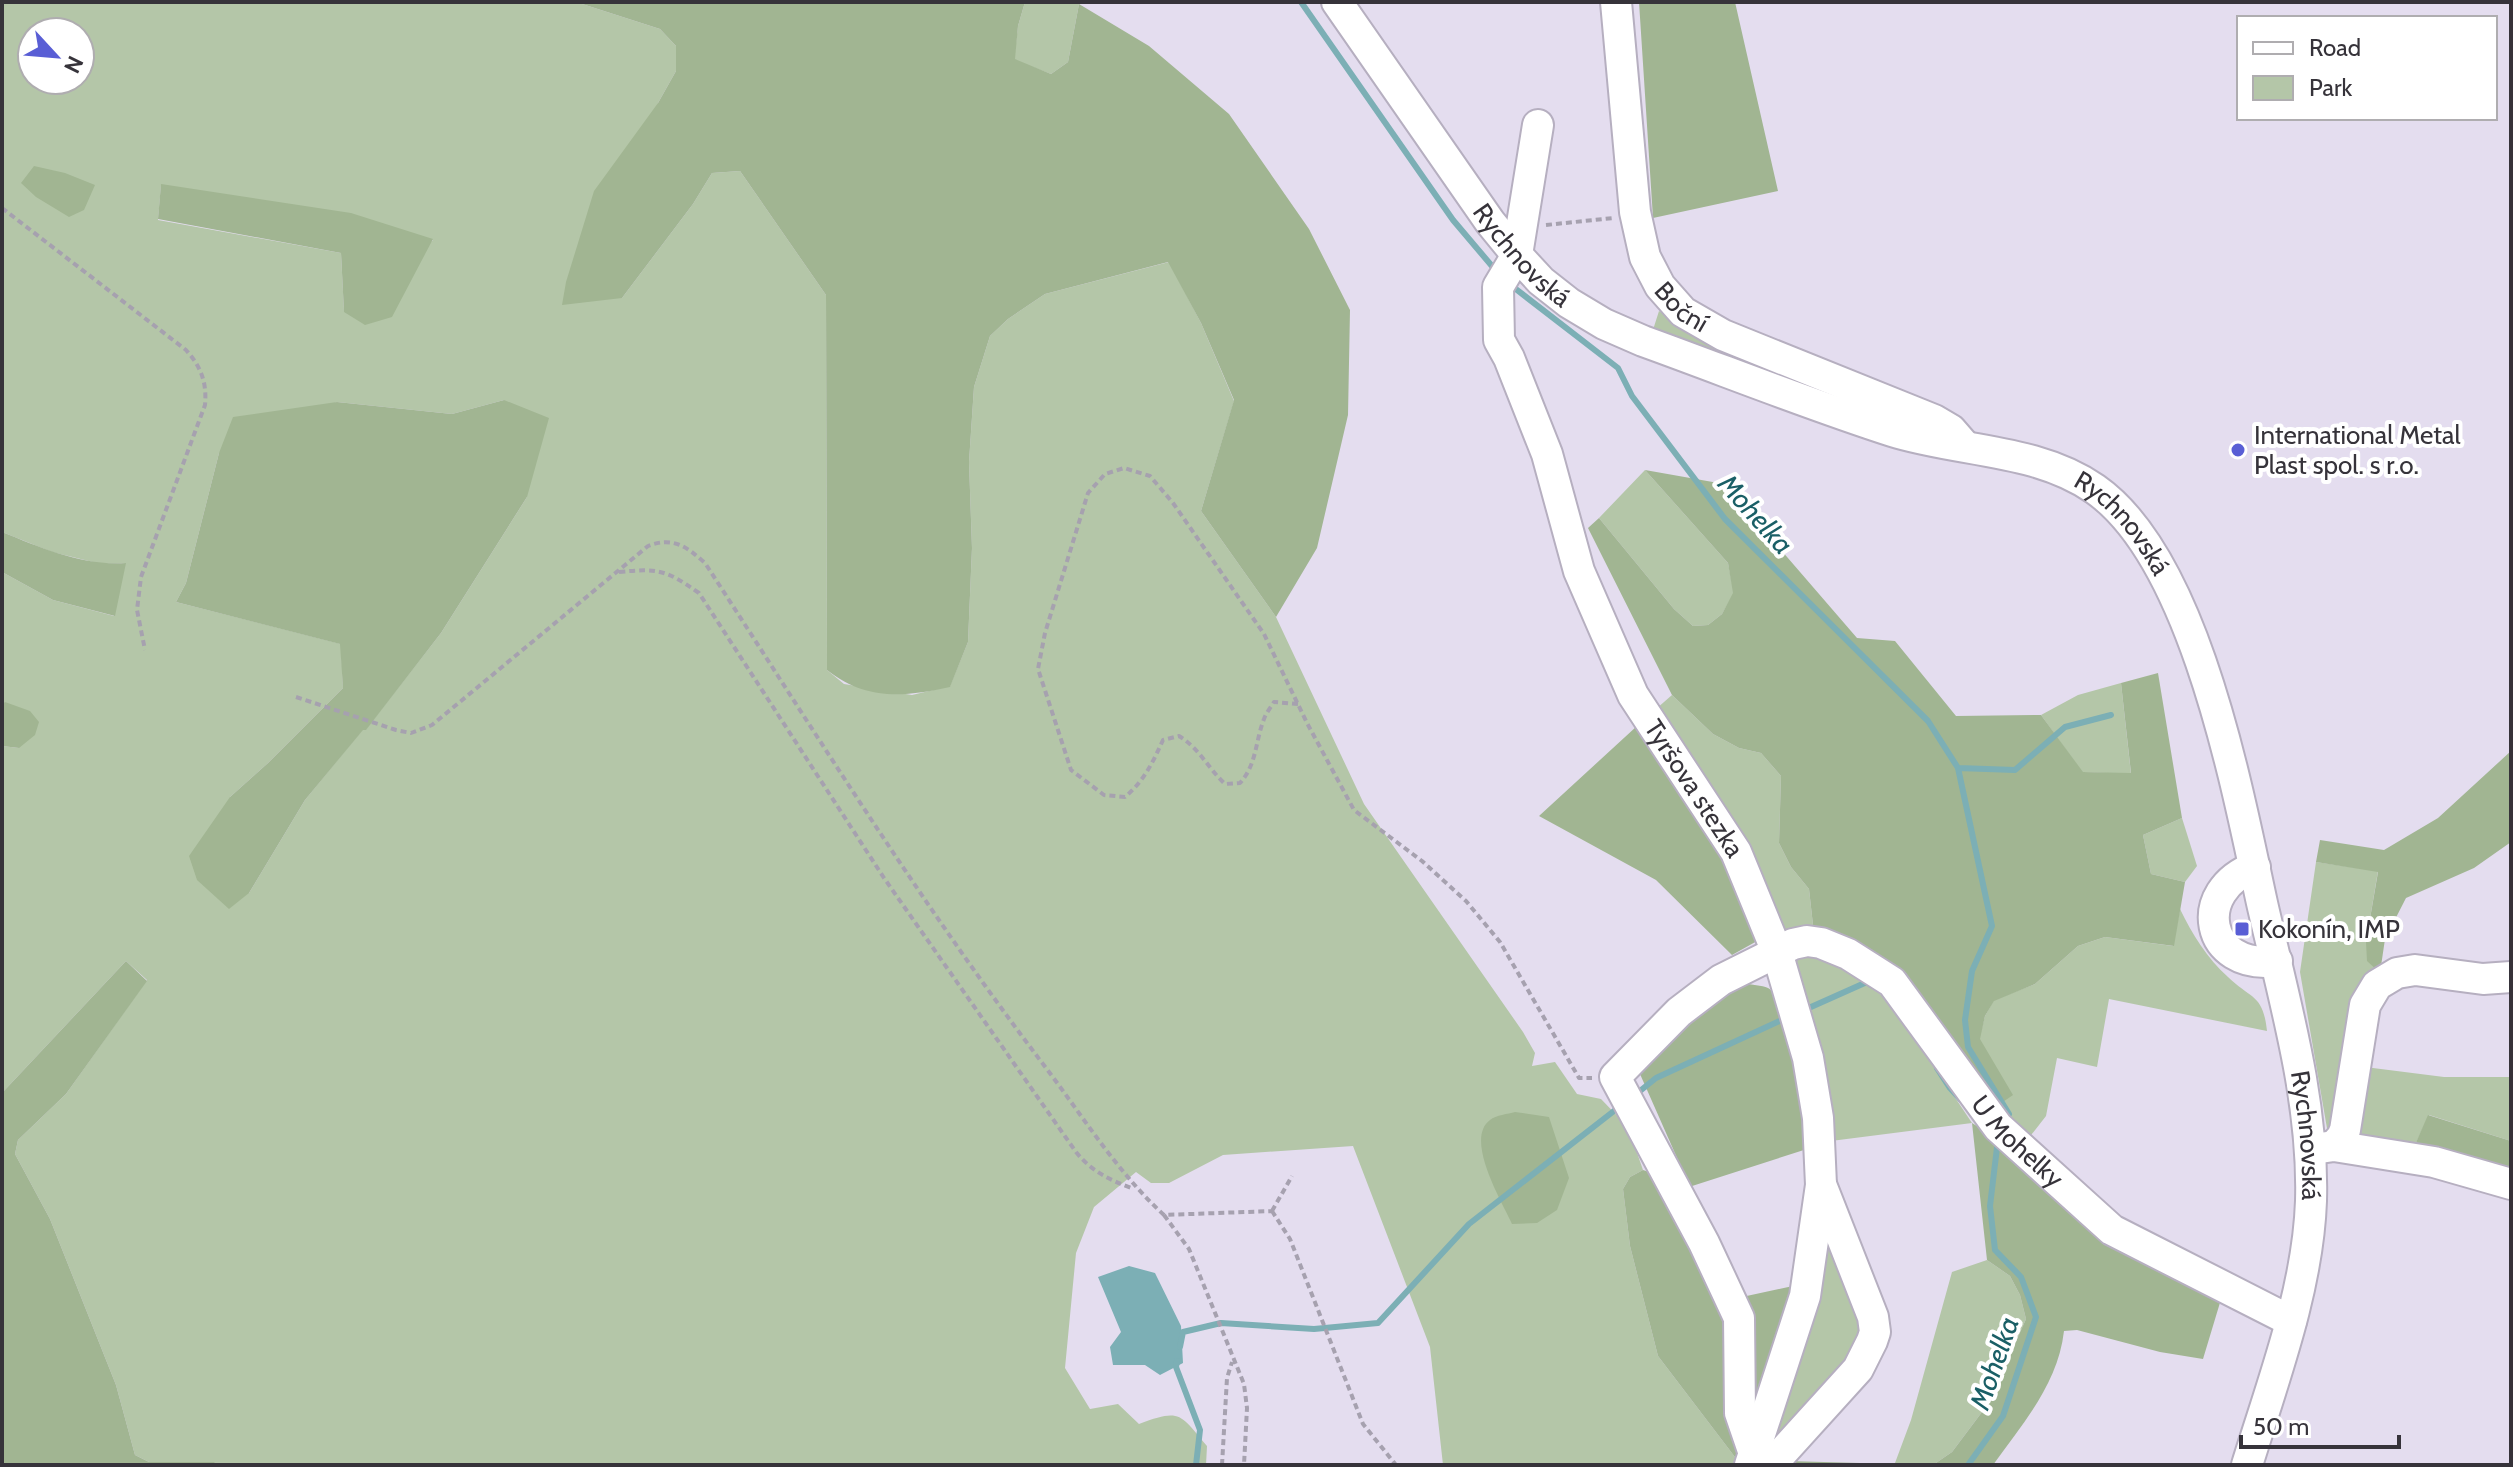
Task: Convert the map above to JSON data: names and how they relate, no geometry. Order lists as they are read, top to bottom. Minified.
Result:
{"streets":{"street":["Rychnovská","Boční","Tyršova stezka","U Mohelky"]},"crossings":[["Rychnovská","Boční"],["Rychnovská","Tyršova stezka"],["Rychnovská","U Mohelky"],["Tyršova stezka","U Mohelky"]],"water":["Mohelka"],"places":{"other":["International Metal Plast spol. s r.o."],"transit":["Kokonín, IMP"]},"legend":["Road","Park"],"scale_bar":"50 m","north":"bottom right"}
